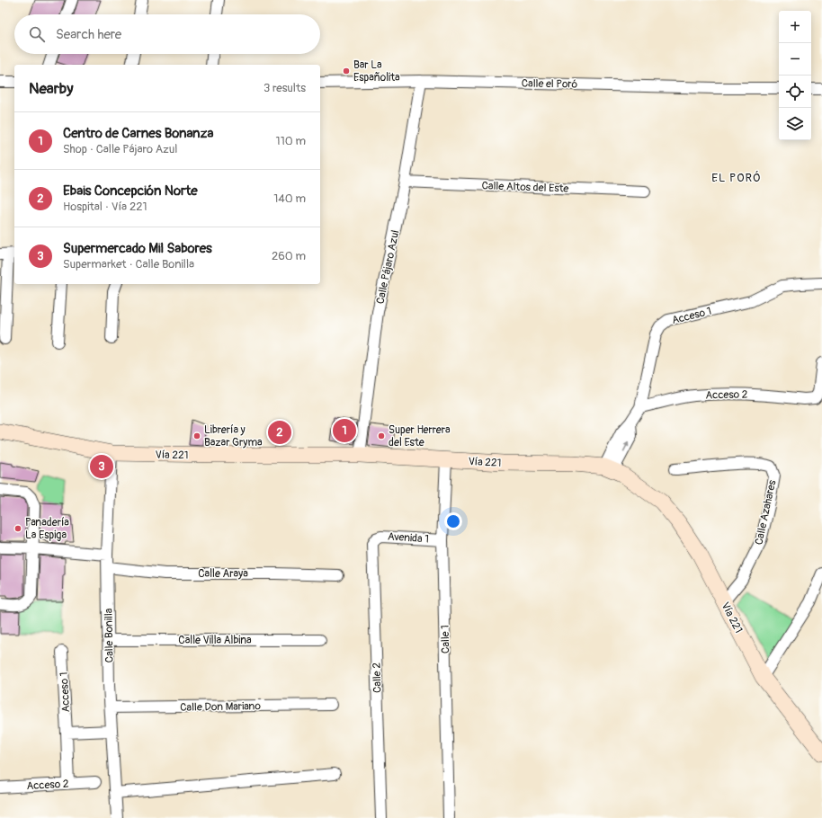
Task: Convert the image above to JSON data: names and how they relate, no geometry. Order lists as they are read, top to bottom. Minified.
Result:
{"streets":{"main road":["Vía 221"],"street":["Calle el Poró","Calle Altos del Este","Calle Pájaro Azul","Acceso 1","Acceso 2","Calle Azahares","Avenida 1","Calle Araya","Calle Bonilla","Calle 1","Calle Villa Albina","Calle 2","Calle Don Mariano"]},"crossings":[["Calle el Poró","Calle Pájaro Azul"],["Calle Altos del Este","Calle Pájaro Azul"],["Calle Pájaro Azul","Vía 221"],["Acceso 1","Acceso 2"],["Acceso 1","Vía 221"],["Vía 221","Calle Azahares"],["Vía 221","Calle Bonilla"],["Vía 221","Calle 1"],["Avenida 1","Calle 1"],["Avenida 1","Calle 2"],["Calle Araya","Calle Bonilla"],["Calle Bonilla","Calle Villa Albina"],["Calle Bonilla","Calle Don Mariano"]],"districts":["EL PORÓ"],"places":["Bar La Españolita","Librería y Bazar Gryma","Super Herrera del Este","Panadería La Espiga"],"page":{"map_buttons":["+","−"],"search":"Search here","heading":["Nearby","3 results"],"list":[{"mark":"1","name":"Centro de Carnes Bonanza","note":"Shop · Calle Pájaro Azul","value":"110 m"},{"mark":"2","name":"Ebais Concepción Norte","note":"Hospital · Vía 221","value":"140 m"},{"mark":"3","name":"Supermercado Mil Sabores","note":"Supermarket · Calle Bonilla","value":"260 m"}],"pins":["1","2","3"]}}
